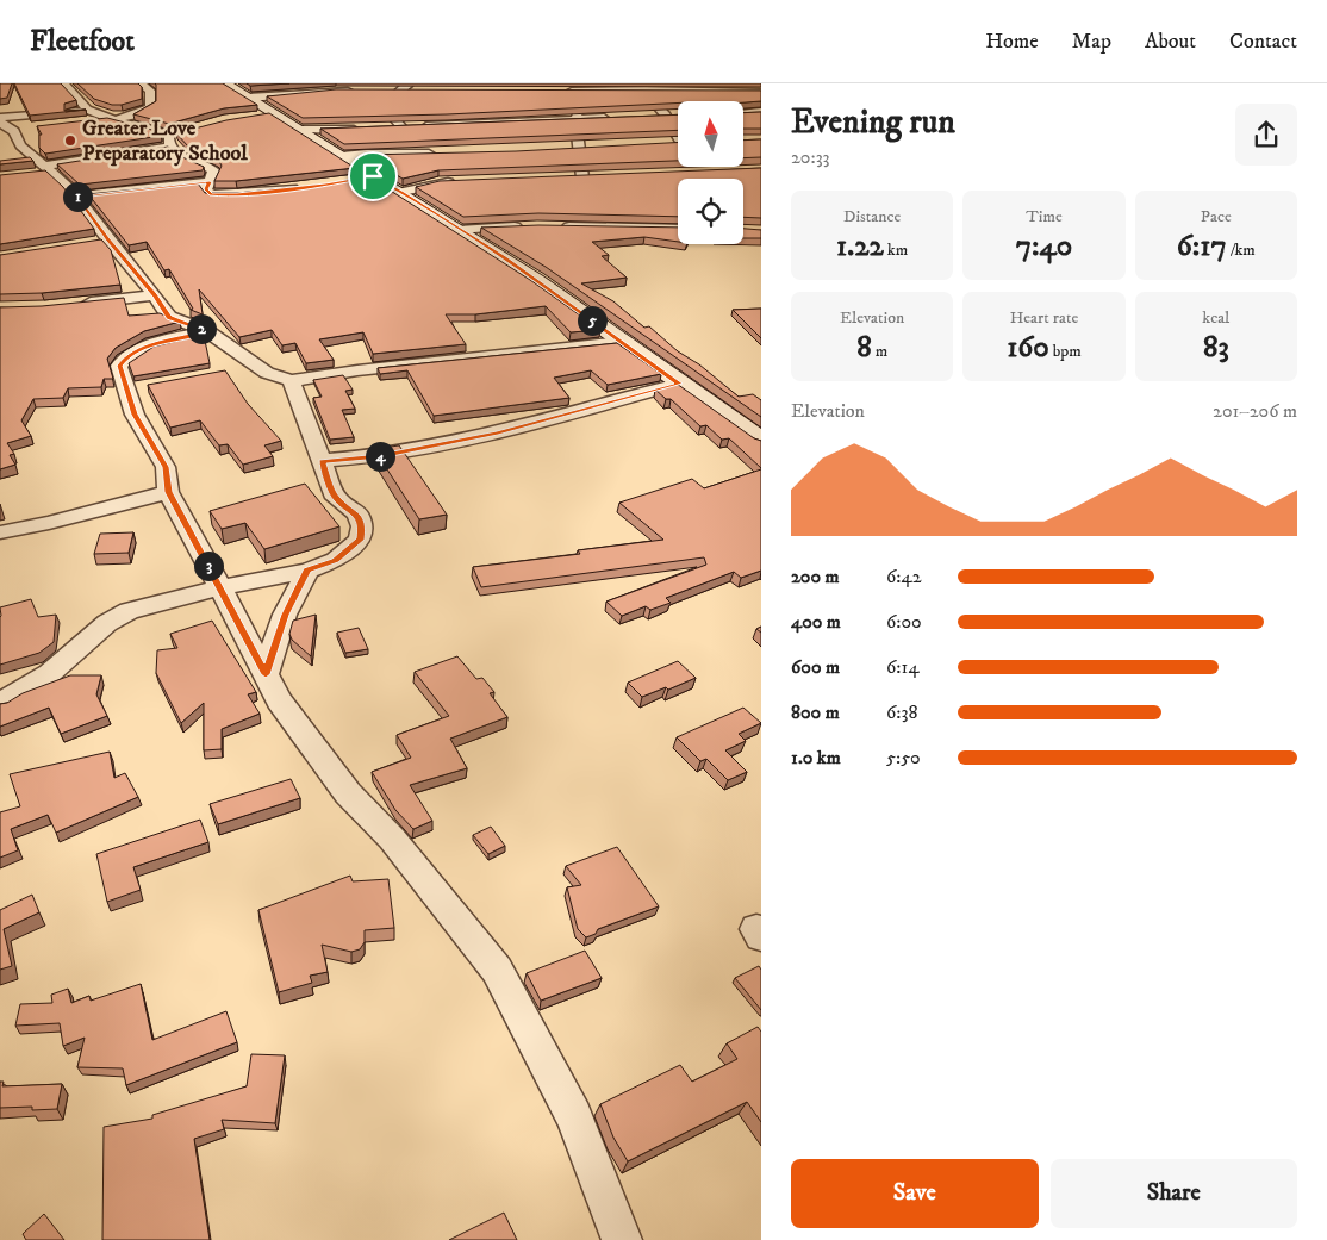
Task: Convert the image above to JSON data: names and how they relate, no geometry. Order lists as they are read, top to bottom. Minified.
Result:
{"places":["Greater Love Preparatory School"],"north":"top","page":{"header":"Fleetfoot","nav":["Home","Map","About","Contact"],"heading":["Evening run","20:33"],"pins":["1","5","2","4","3"],"stats":[["Distance","1.22 km"],["Time","7:40"],["Pace","6:17 /km"],["Elevation","8 m"],["Heart rate","160 bpm"],["kcal","83"]],"chart":["Elevation","201–206 m"],"list":[{"name":"200 m","note":"6:42"},{"name":"400 m","note":"6:00"},{"name":"600 m","note":"6:14"},{"name":"800 m","note":"6:38"},{"name":"1.0 km","note":"5:50"}],"buttons":["Save","Share"]}}
